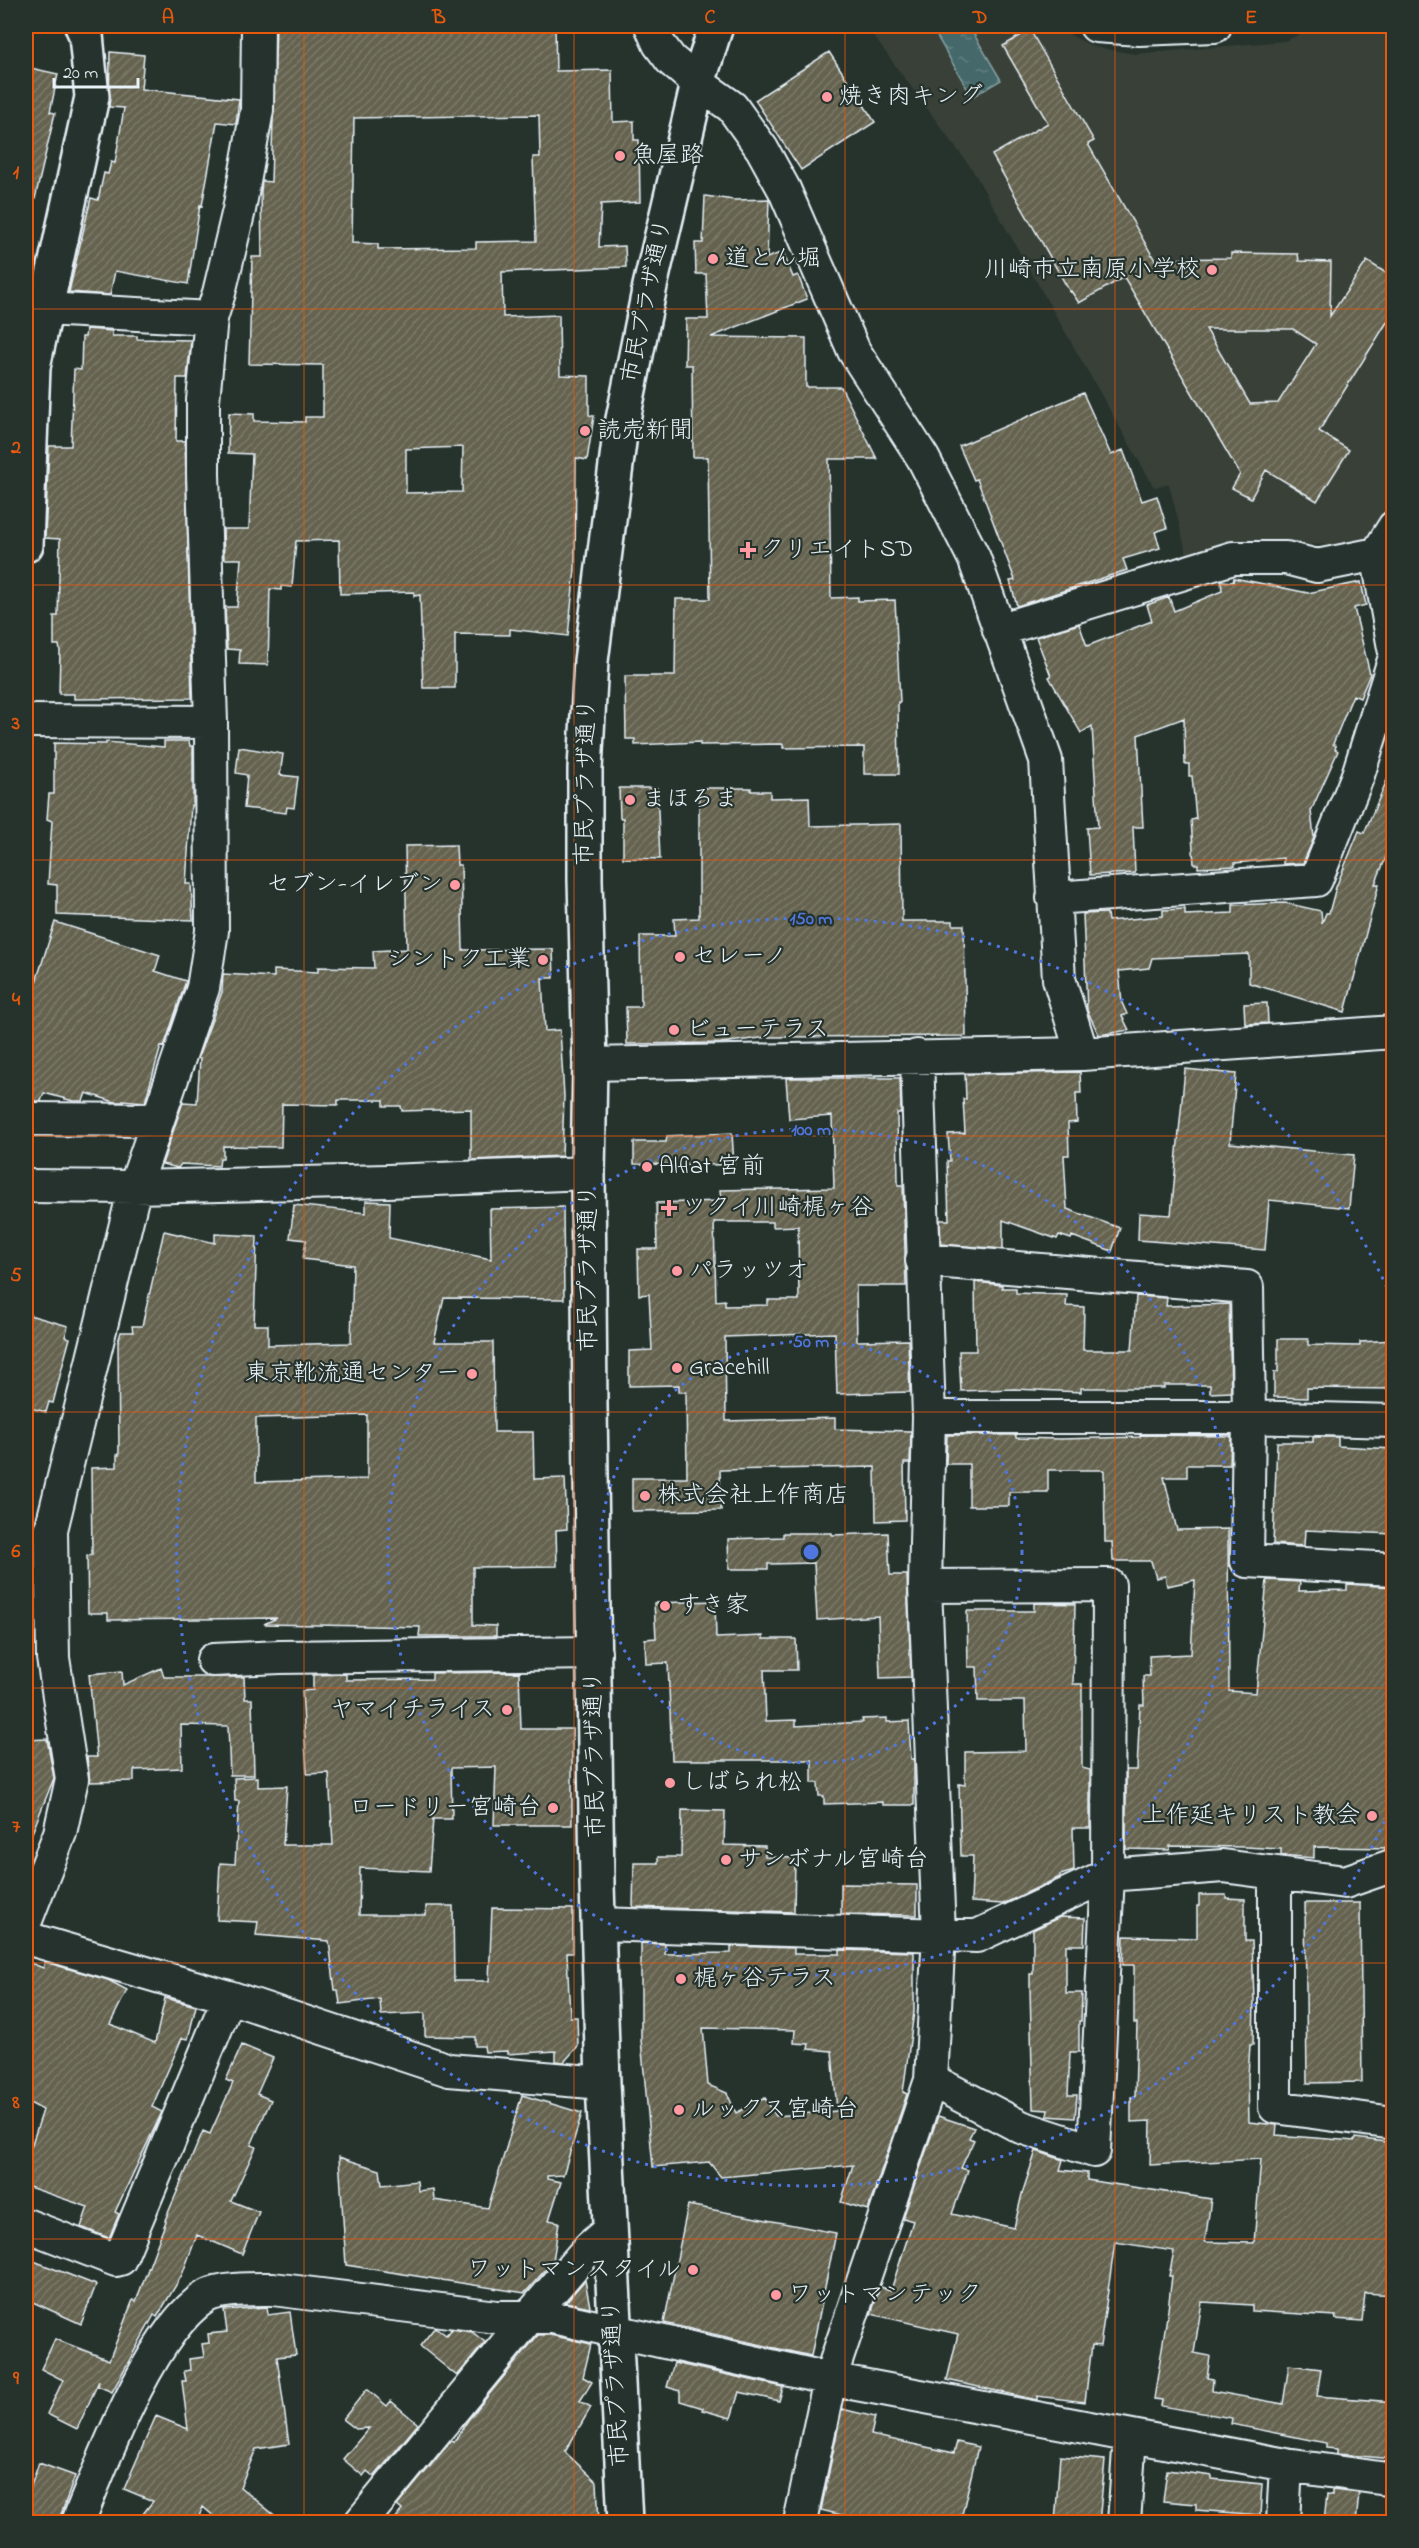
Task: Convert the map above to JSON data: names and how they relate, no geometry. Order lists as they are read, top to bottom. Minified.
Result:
{"streets":{"street":["市民プラザ通り"]},"places":{"other":["焼き肉キング","魚屋路","道とん堀","川崎市立南原小学校","読売新聞","まほろま","セブン-イレブン","セレーノ","シントク工業","ビューテラス","Alflat 宮前","パラッツオ","Gracehill","東京靴流通センター","株式会社上作商店","すき家","ヤマイチライス","しばられ松","ロードリー宮崎台","上作延キリスト教会","サンボナル宮崎台","梶ヶ谷テラス","ルックス宮崎台","ワットマンスタイル","ワットマンテック"],"health":["クリエイトSD","ツクイ川崎梶ヶ谷"]},"scale_bar":"20 m","grid":{"columns":["A","B","C","D","E"],"rows":["1","2","3","4","5","6","7","8","9"]},"rings":["150 m","100 m","50 m"]}
